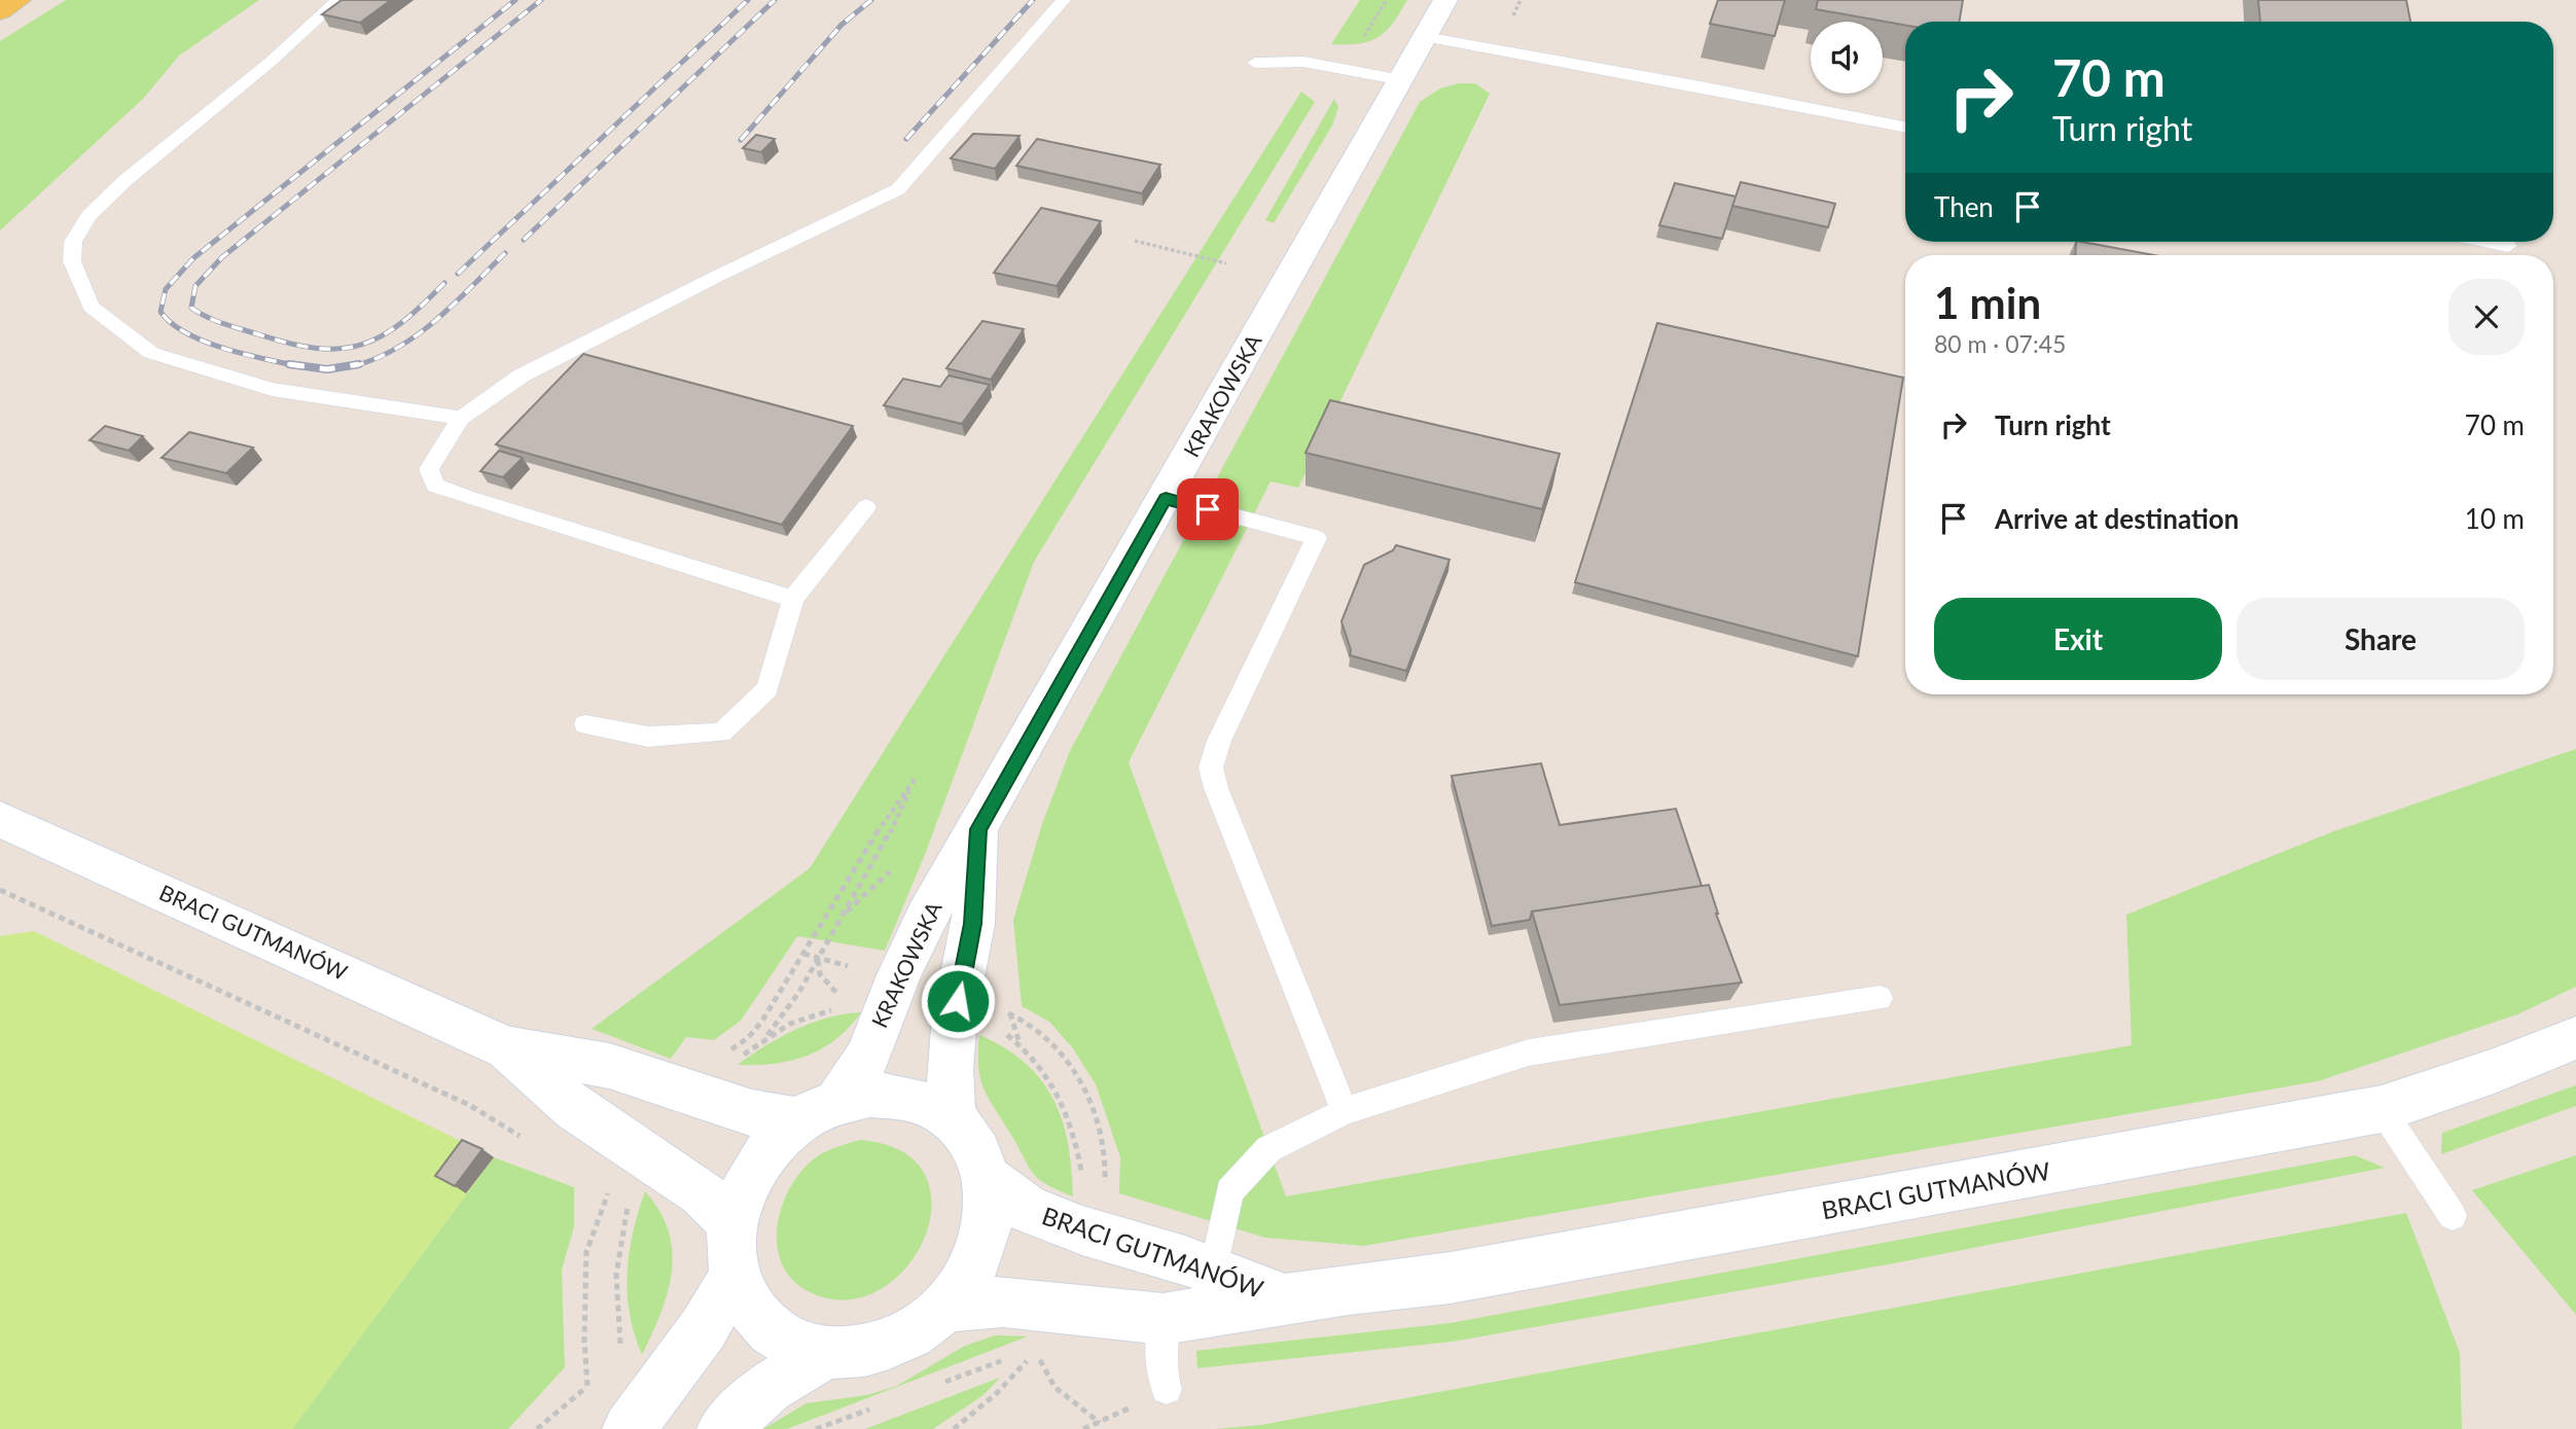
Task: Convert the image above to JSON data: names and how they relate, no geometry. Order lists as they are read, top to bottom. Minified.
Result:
{"streets":{"street":["KRAKOWSKA","BRACI GUTMANÓW"]},"crossings":[["KRAKOWSKA","BRACI GUTMANÓW"]],"page":{"turn":["70 m","Turn right"],"then":"Then","heading":["1 min","80 m · 07:45"],"list":[{"name":"Turn right","value":"70 m"},{"name":"Arrive at destination","value":"10 m"}],"buttons":["Exit","Share"]}}
